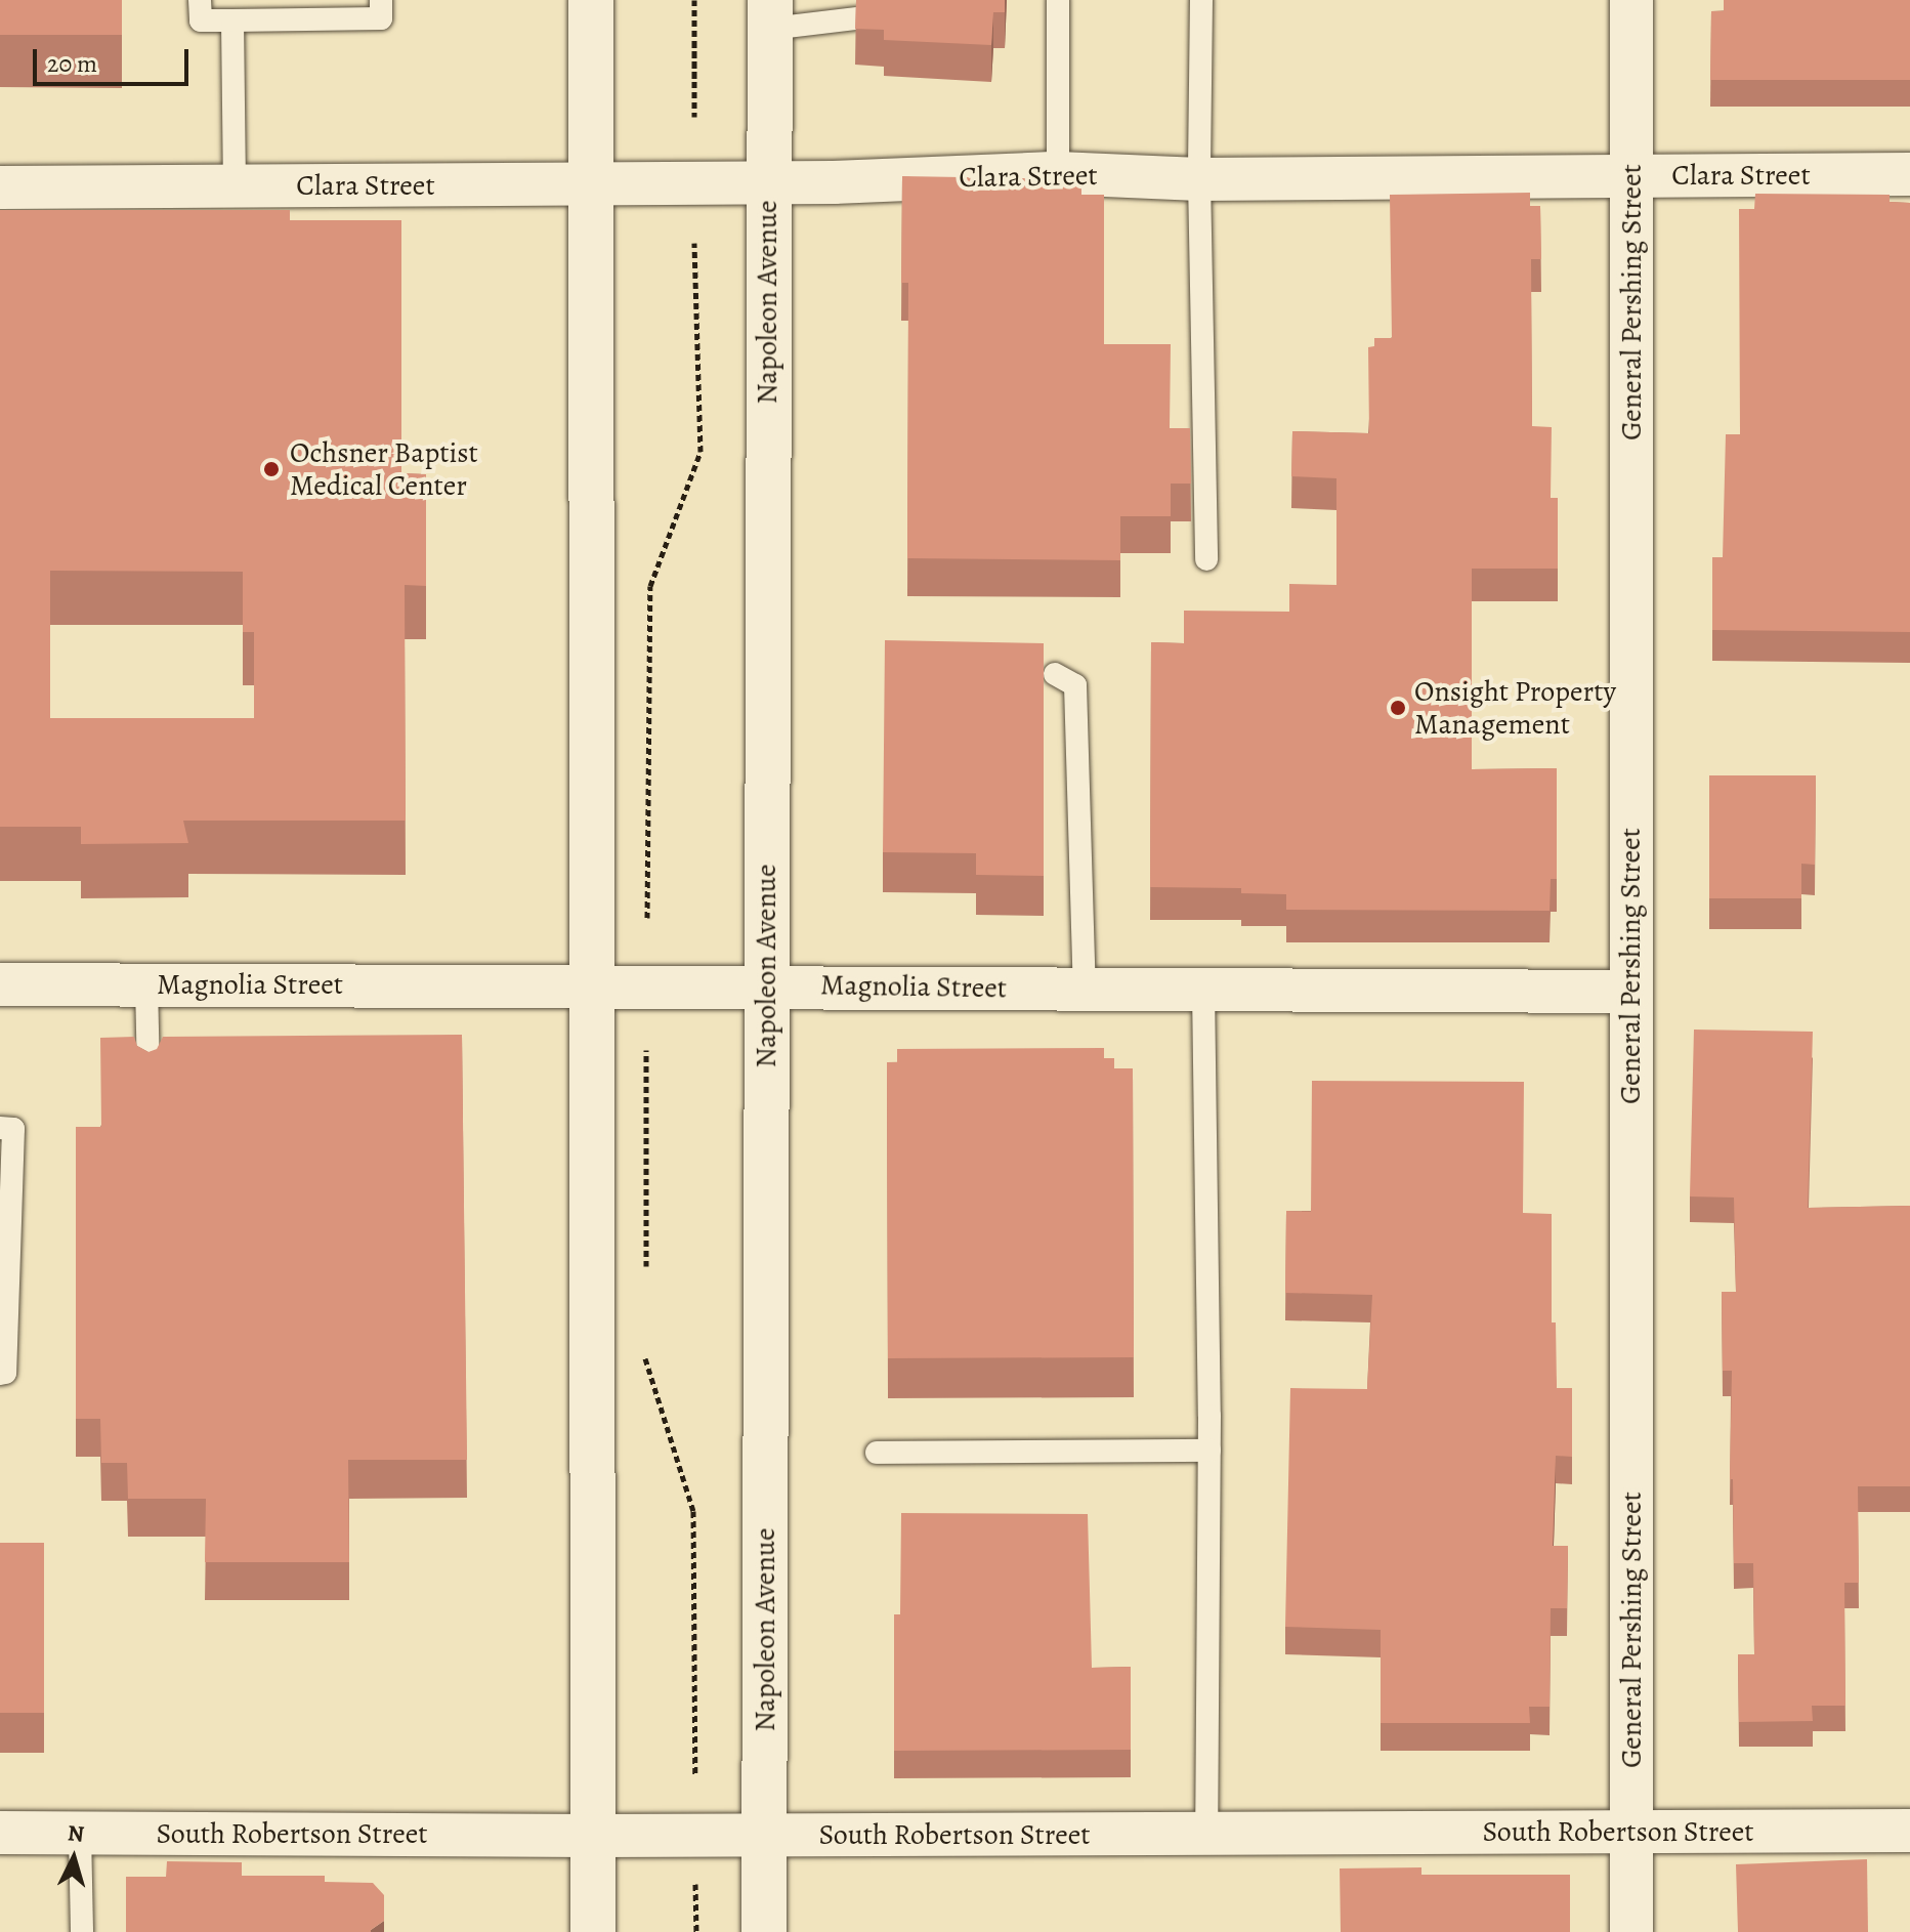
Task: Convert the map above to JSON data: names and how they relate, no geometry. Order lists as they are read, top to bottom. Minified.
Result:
{"streets":{"main road":["Napoleon Avenue"],"street":["Clara Street","General Pershing Street","Magnolia Street","South Robertson Street"]},"crossings":[["Clara Street","Napoleon Avenue"],["Clara Street","General Pershing Street"],["Napoleon Avenue","Magnolia Street"],["Napoleon Avenue","South Robertson Street"],["General Pershing Street","Magnolia Street"],["General Pershing Street","South Robertson Street"]],"places":["Ochsner Baptist Medical Center","Onsight Property Management"],"scale_bar":"20 m","north":"top"}
